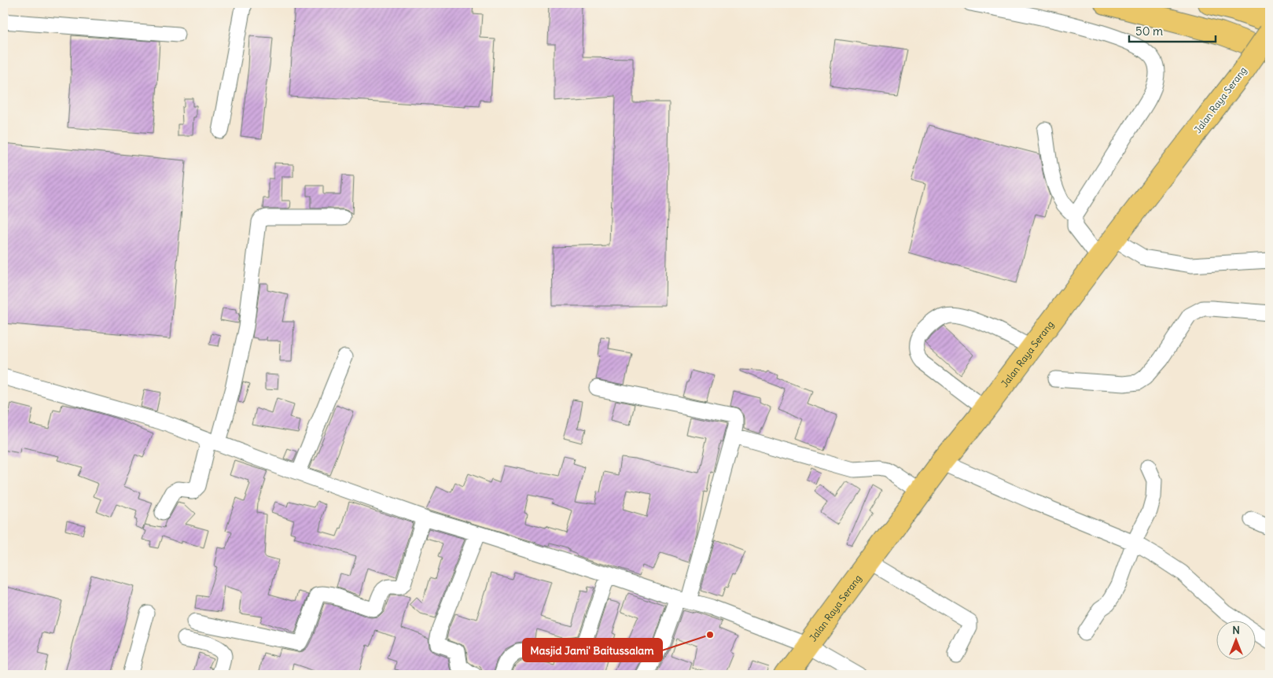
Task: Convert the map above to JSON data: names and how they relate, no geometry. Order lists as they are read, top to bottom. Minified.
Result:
{"streets":{"highway":["Jalan Raya Serang"]},"places":["Masjid Jami' Baitussalam"],"scale_bar":"50 m","north":"top"}
